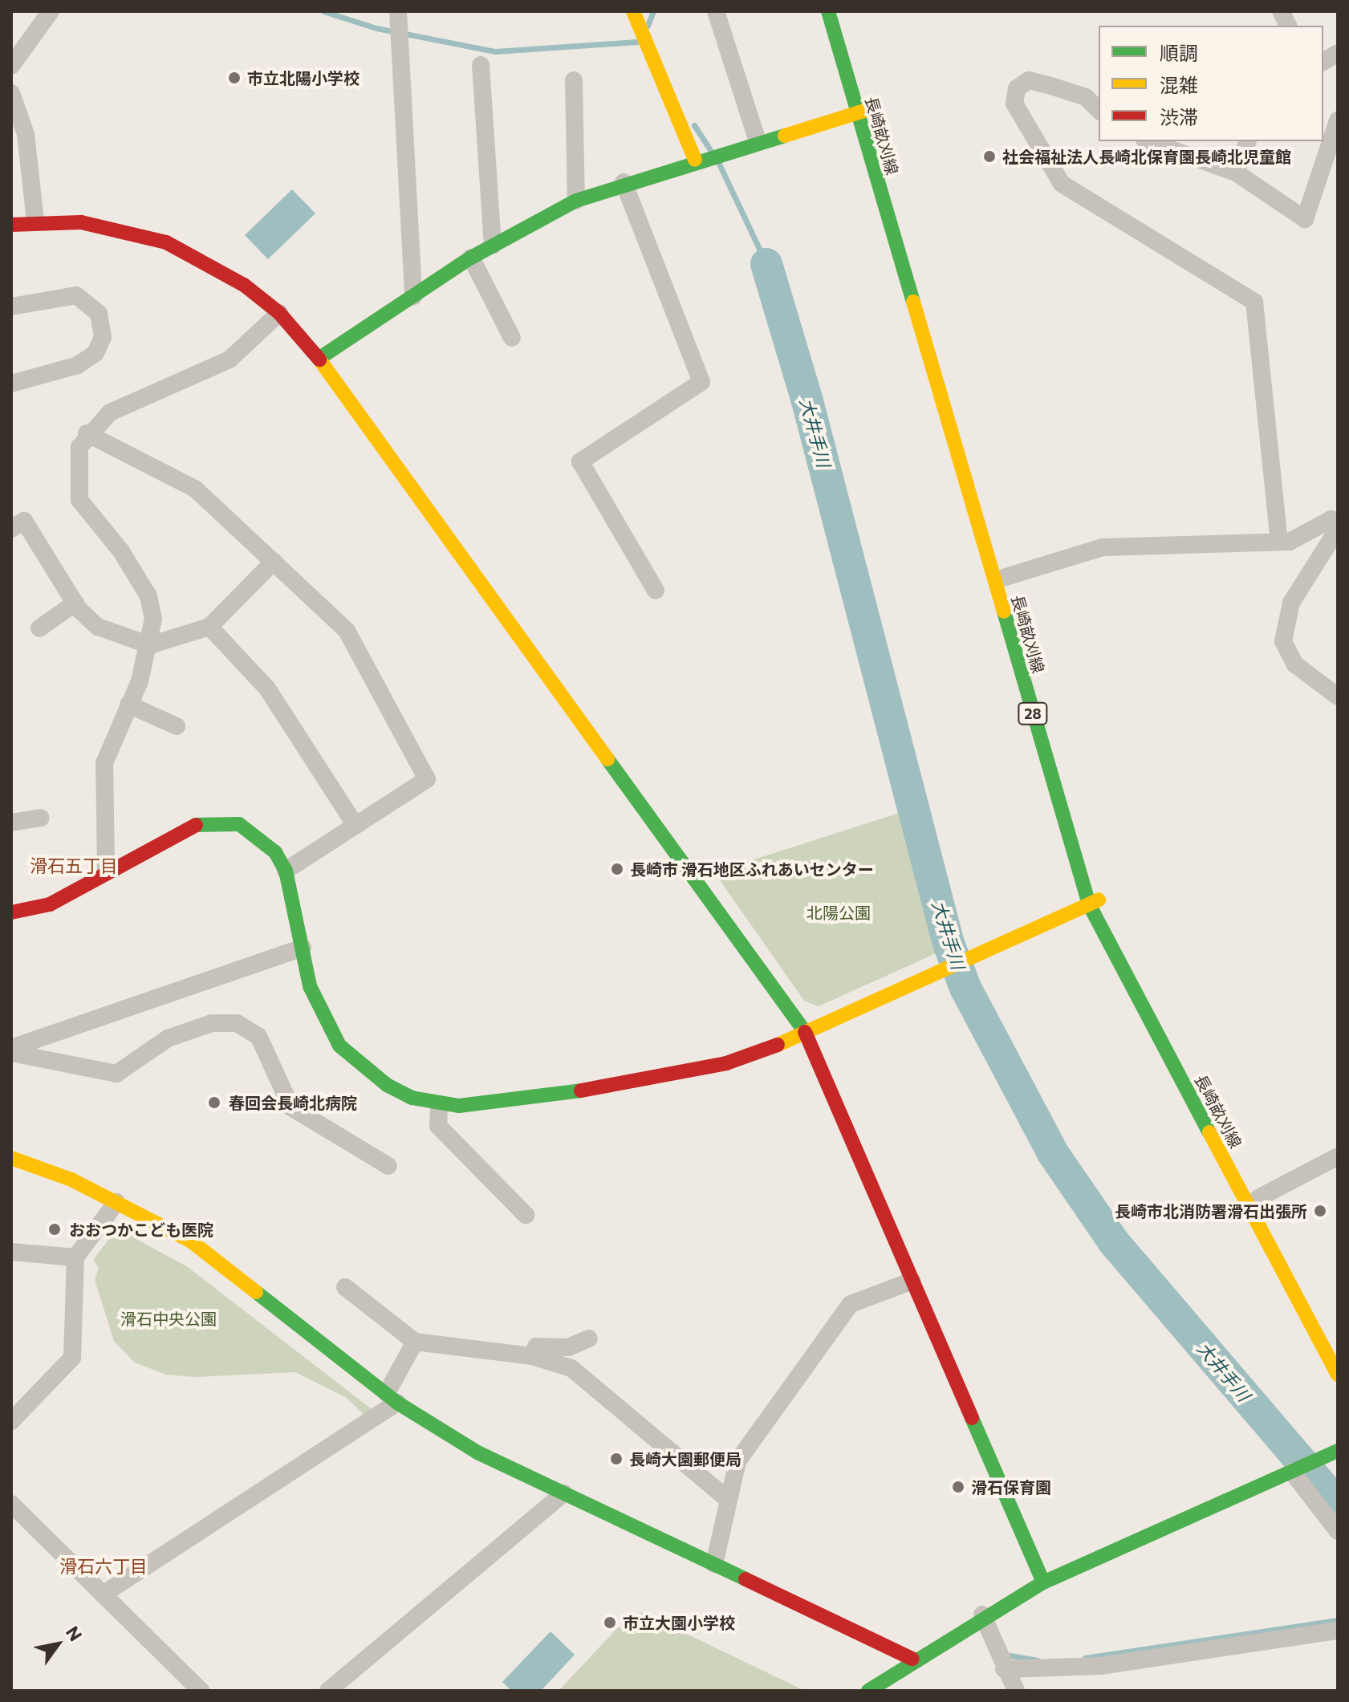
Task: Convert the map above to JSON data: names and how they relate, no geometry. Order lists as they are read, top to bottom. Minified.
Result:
{"streets":{"street":["長崎畝刈線","28"]},"districts":["滑石五丁目","滑石六丁目"],"water":["大井手川"],"parks":["北陽公園","滑石中央公園"],"places":["市立北陽小学校","社会福祉法人長崎北保育園長崎北児童館","長崎市 滑石地区ふれあいセンター","春回会長崎北病院","長崎市北消防署滑石出張所","おおつかこども医院","長崎大園郵便局","滑石保育園","市立大園小学校"],"legend":["順調","混雑","渋滞"],"north":"top right"}
